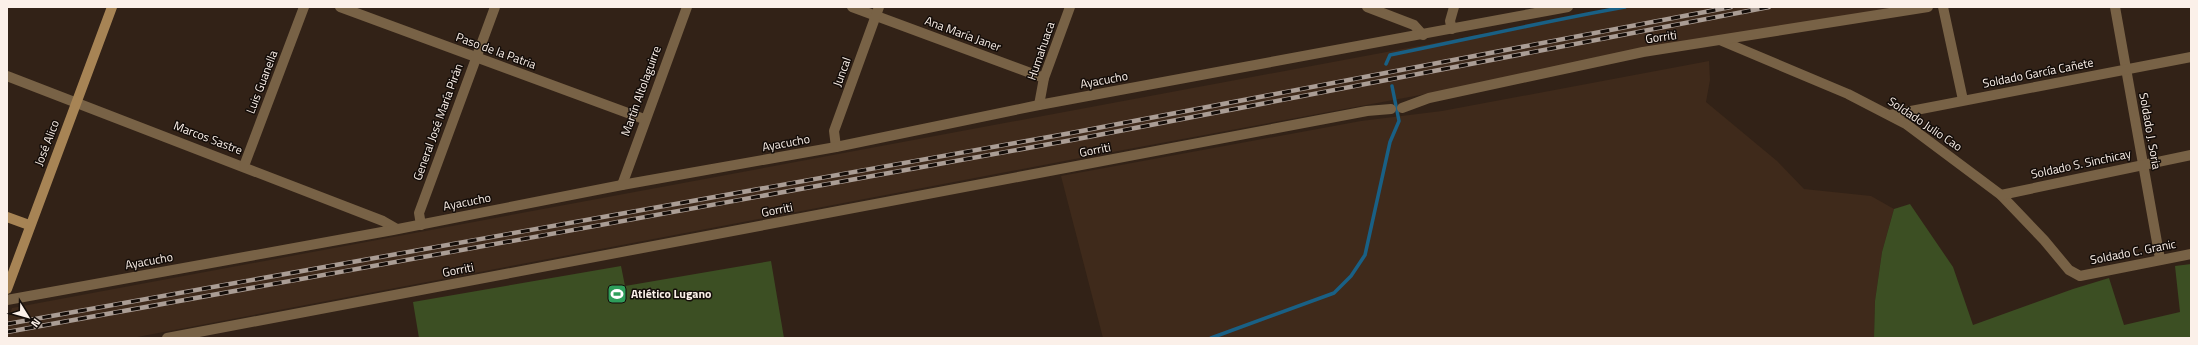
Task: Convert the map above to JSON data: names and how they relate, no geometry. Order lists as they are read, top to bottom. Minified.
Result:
{"streets":{"street":["Ana María Janer","Gorriti","Paso de la Patria","Humahuaca","Juncal","Soldado García Cañete","Ayacucho","Luis Guanella","Martín Altolaguirre","General José María Pirán","Soldado Julio Cao","Soldado J. Soria","Marcos Sastre","José Alico","Soldado S. Sinchicay","Soldado C. Granic"]},"crossings":[["Ana María Janer","Humahuaca"],["Ana María Janer","Juncal"],["Gorriti","Soldado Julio Cao"],["Paso de la Patria","Martín Altolaguirre"],["Paso de la Patria","General José María Pirán"],["Humahuaca","Ayacucho"],["Juncal","Ayacucho"],["Soldado García Cañete","Soldado Julio Cao"],["Soldado García Cañete","Soldado J. Soria"],["Ayacucho","Martín Altolaguirre"],["Ayacucho","General José María Pirán"],["Ayacucho","Marcos Sastre"],["Luis Guanella","Marcos Sastre"],["Soldado Julio Cao","Soldado S. Sinchicay"],["Soldado Julio Cao","Soldado C. Granic"],["Soldado J. Soria","Soldado S. Sinchicay"],["Soldado J. Soria","Soldado C. Granic"],["Marcos Sastre","José Alico"]],"places":{"sports":["Atlético Lugano"]},"north":"bottom right"}
